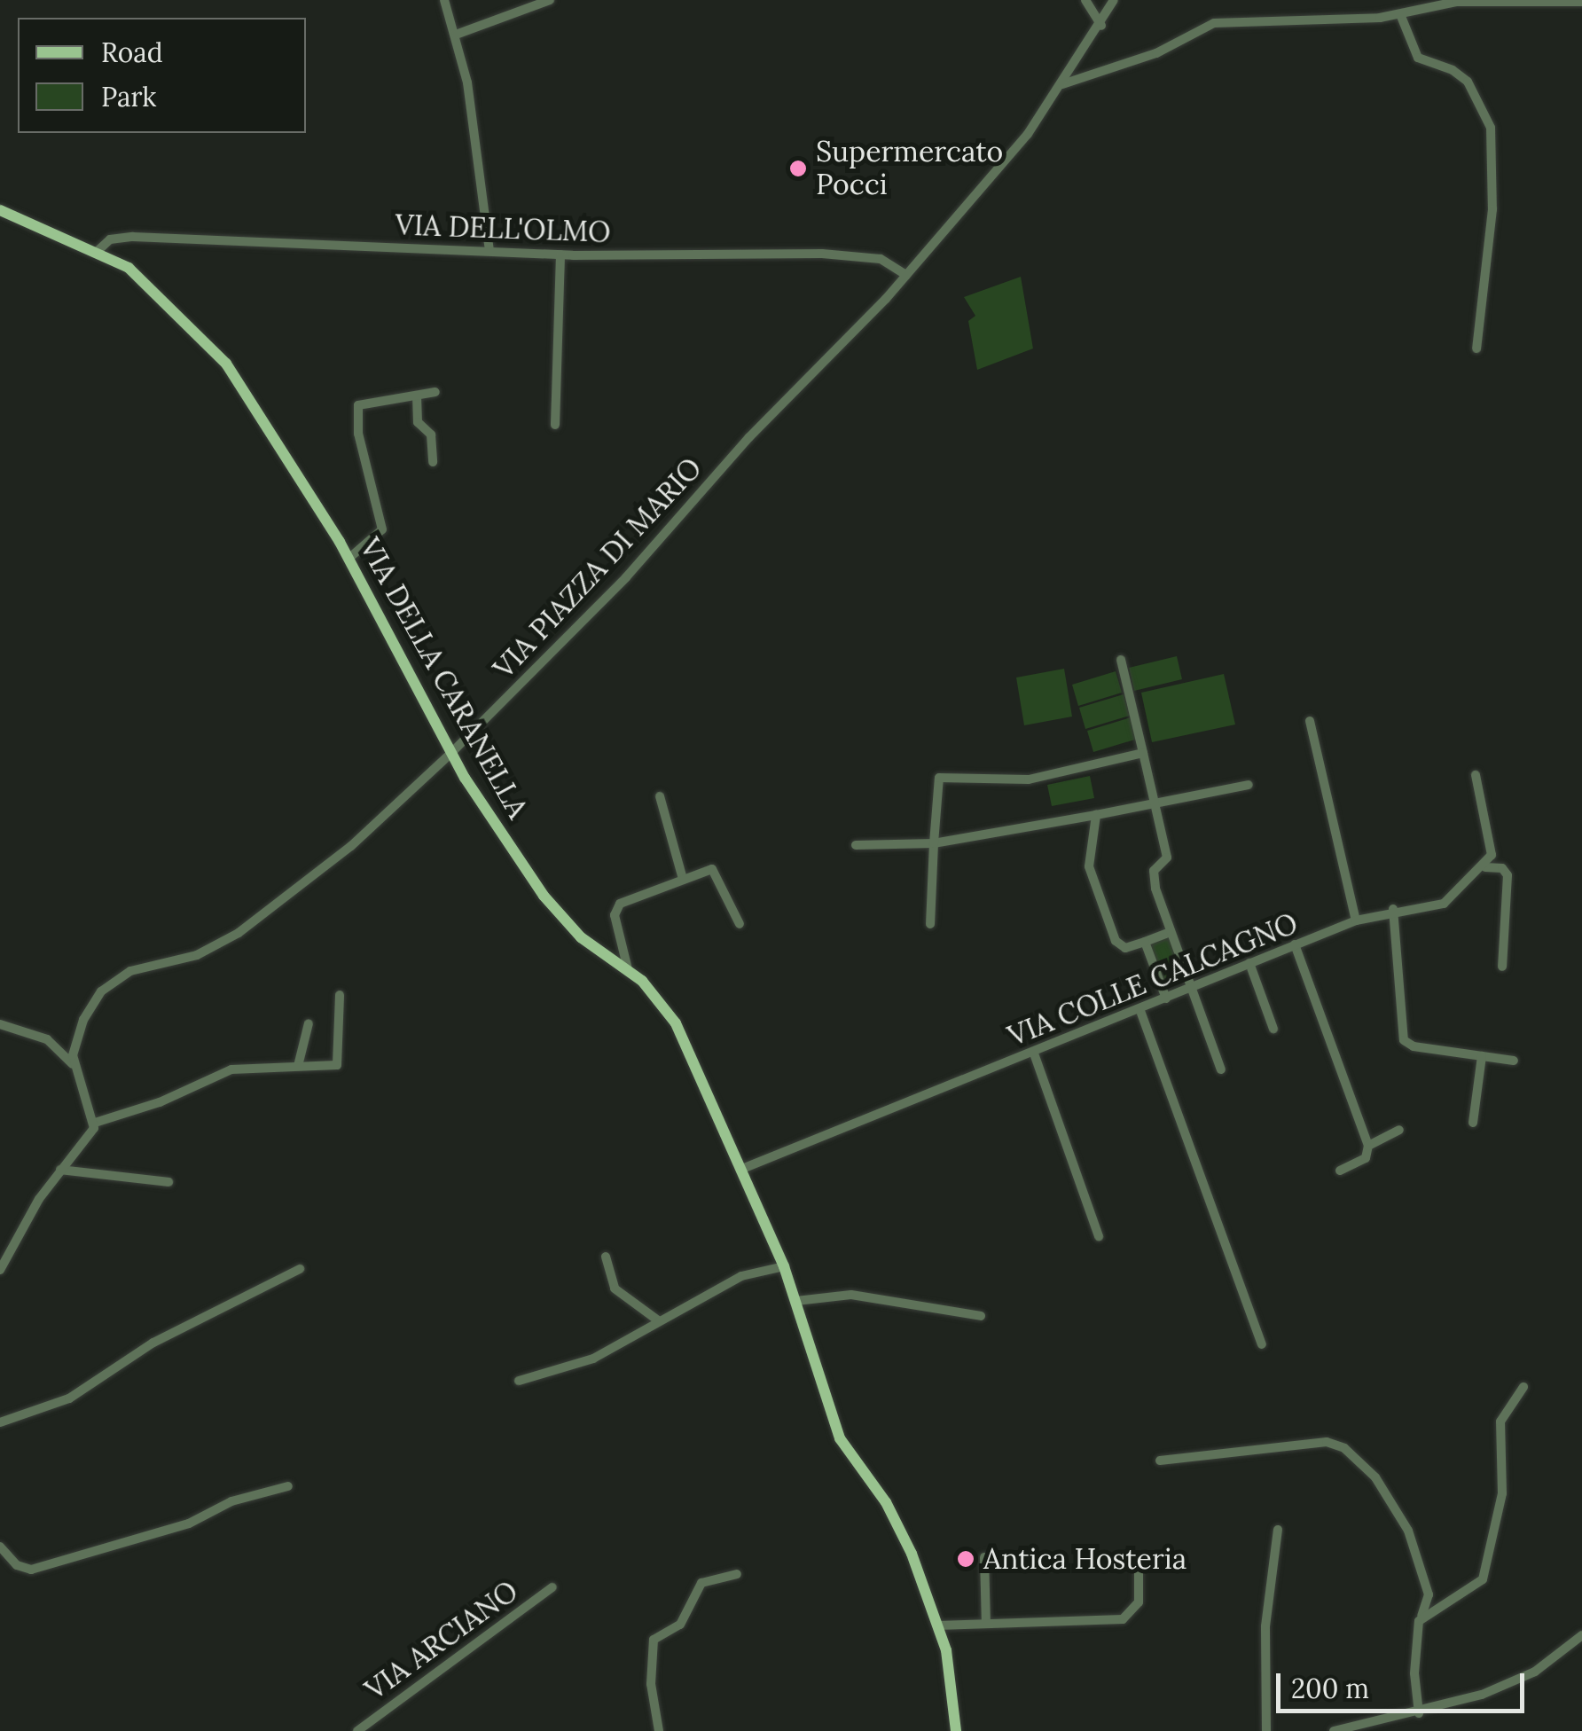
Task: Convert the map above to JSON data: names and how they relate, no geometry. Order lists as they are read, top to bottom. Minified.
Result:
{"streets":{"main road":["VIA DELLA CARANELLA"],"street":["VIA DELL'OLMO","VIA PIAZZA DI MARIO","VIA COLLE CALCAGNO","VIA ARCIANO"]},"crossings":[["VIA DELL'OLMO","VIA PIAZZA DI MARIO"],["VIA DELL'OLMO","VIA DELLA CARANELLA"],["VIA PIAZZA DI MARIO","VIA DELLA CARANELLA"],["VIA DELLA CARANELLA","VIA COLLE CALCAGNO"]],"places":["Supermercato Pocci","Antica Hosteria"],"legend":["Road","Park"],"scale_bar":"200 m"}
